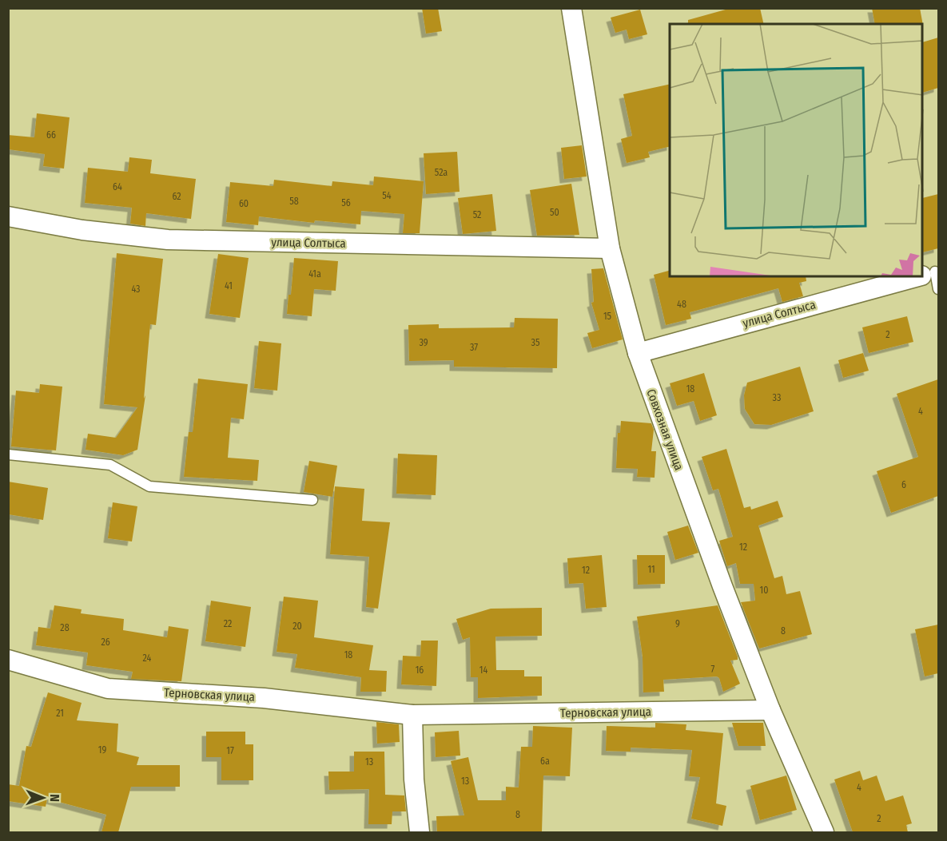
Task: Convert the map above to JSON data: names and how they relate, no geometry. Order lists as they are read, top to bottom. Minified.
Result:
{"streets":{"street":["улица Солтыса","Совхозная улица","Терновская улица"]},"crossings":[["улица Солтыса","Совхозная улица"],["Совхозная улица","Терновская улица"]],"house_numbers":["66","52а","64","54","62","58","56","60","50","52","41а","41","43","48","15","2","39","35","37","18","33","4","6","12","11","12","10","22","9","20","28","8","26","18","24","7","16","14","21","19","17","6а","13","13","4","8","2"],"north":"right"}
